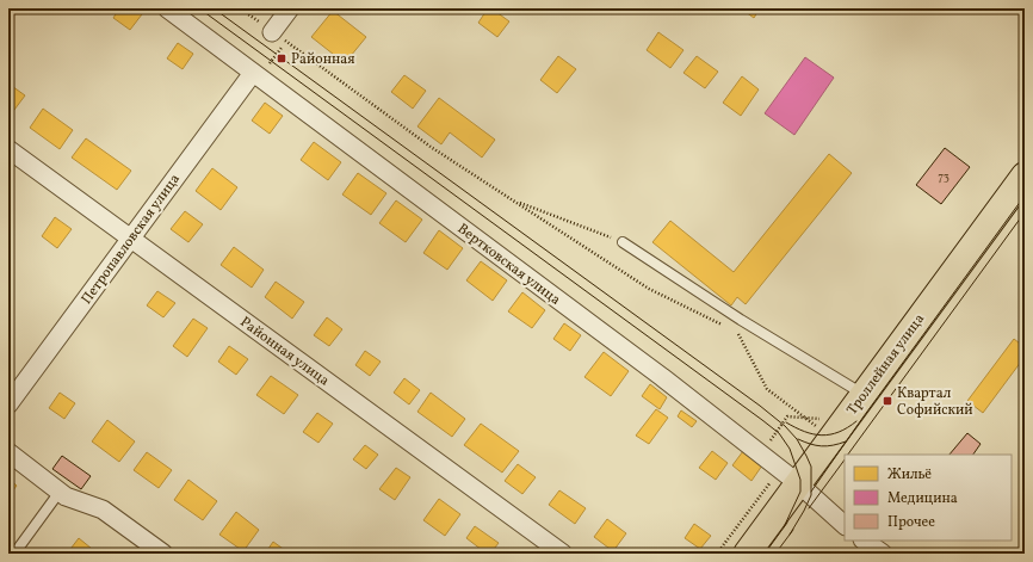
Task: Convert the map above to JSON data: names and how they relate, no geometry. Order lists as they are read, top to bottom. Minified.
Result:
{"streets":{"main road":["Троллейная улица"],"street":["Петропавловская улица","Вертковская улица","Районная улица"]},"crossings":[["Петропавловская улица","Вертковская улица"],["Петропавловская улица","Районная улица"],["Вертковская улица","Троллейная улица"]],"places":{"transit":["Районная","Квартал Софийский"]},"house_numbers":["73"],"legend":["Жильё","Медицина","Прочее"]}
